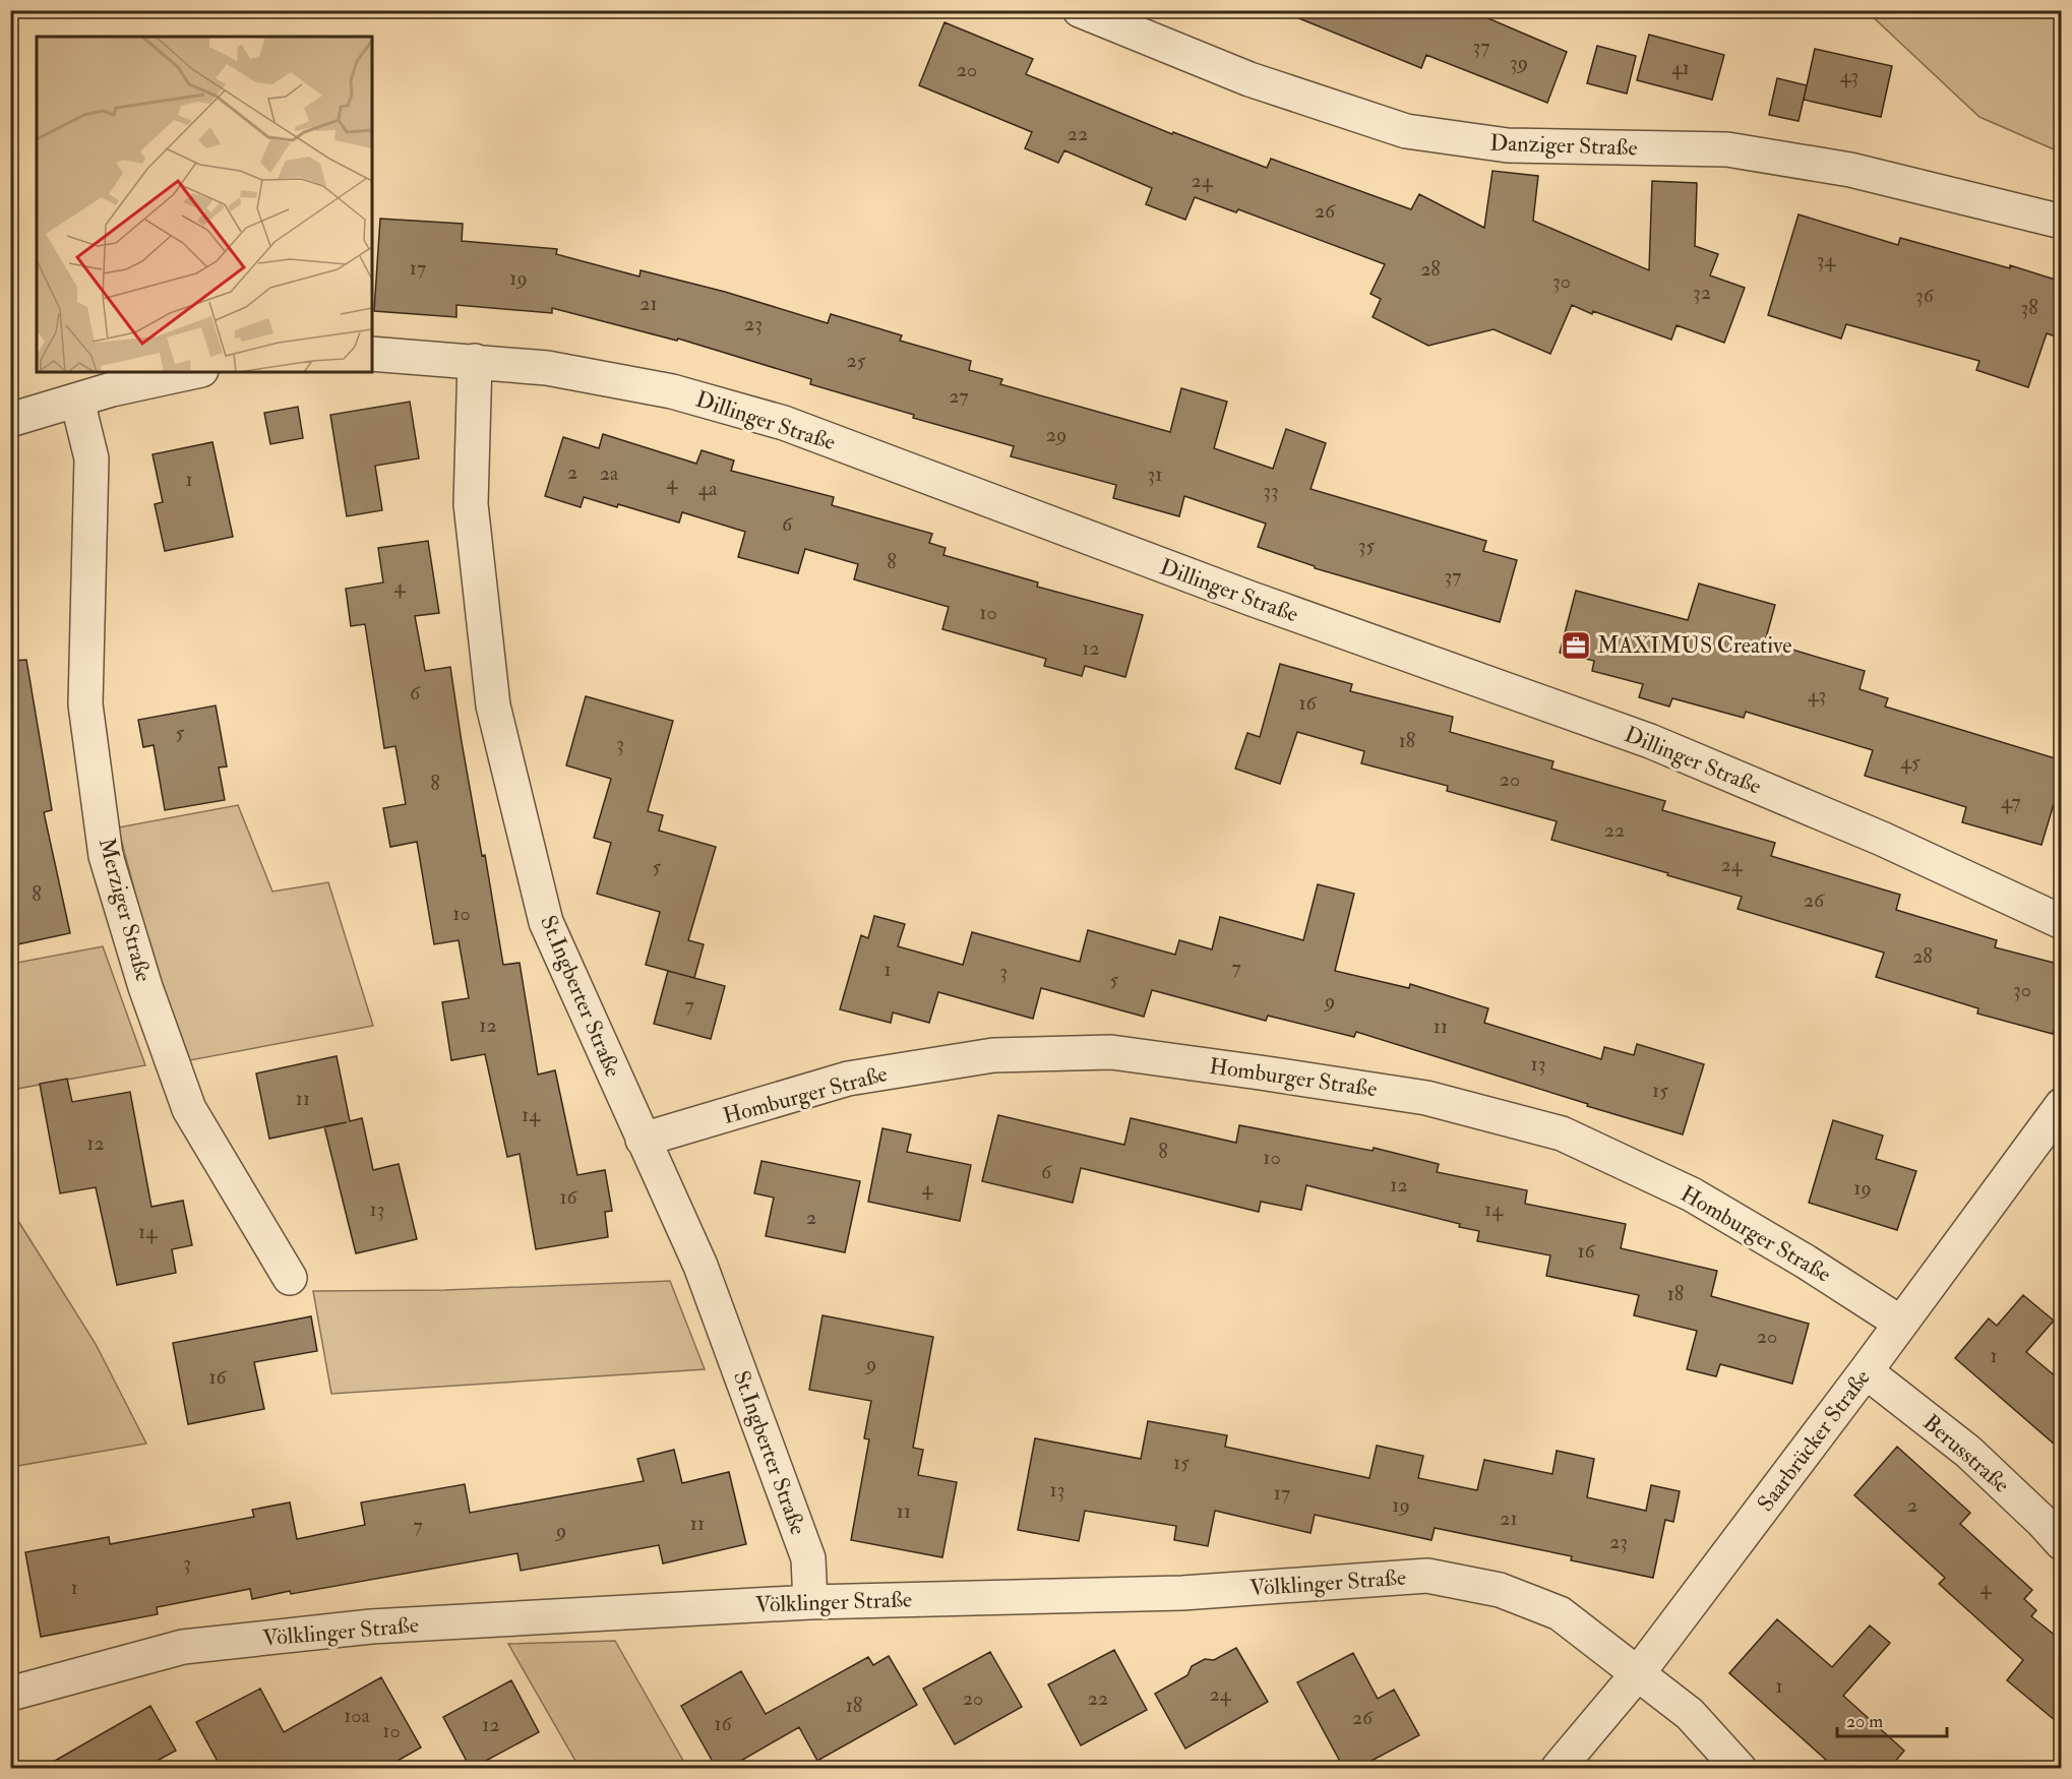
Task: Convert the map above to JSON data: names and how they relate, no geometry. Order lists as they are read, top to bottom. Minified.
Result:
{"streets":{"street":["Danziger Straße","Dillinger Straße","Merziger Straße","St.Ingberter Straße","Homburger Straße","Saarbrücker Straße","Berusstraße","Völklinger Straße"]},"crossings":[["Dillinger Straße","St.Ingberter Straße"],["St.Ingberter Straße","Homburger Straße"],["St.Ingberter Straße","Völklinger Straße"],["Homburger Straße","Saarbrücker Straße"],["Saarbrücker Straße","Berusstraße"],["Saarbrücker Straße","Völklinger Straße"]],"places":{"office":["MAXIMUS Creative"]},"house_numbers":["37","39","41","20","43","22","24","26","34","17","28","19","30","32","36","21","38","23","25","27","29","2","2a","31","1","4","4a","33","6","35","8","37","4","10","12","6","43","16","5","18","3","45","20","8","47","22","24","5","8","26","10","28","7","1","3","5","30","9","7","12","11","13","15","11","14","12","8","10","6","12","4","19","16","13","14","2","14","16","18","20","1","9","16","15","13","17","19","2","11","21","11","7","9","23","3","1","4","1","24","20","22","18","10a","26","16","12","10"],"scale_bar":"20 m"}
